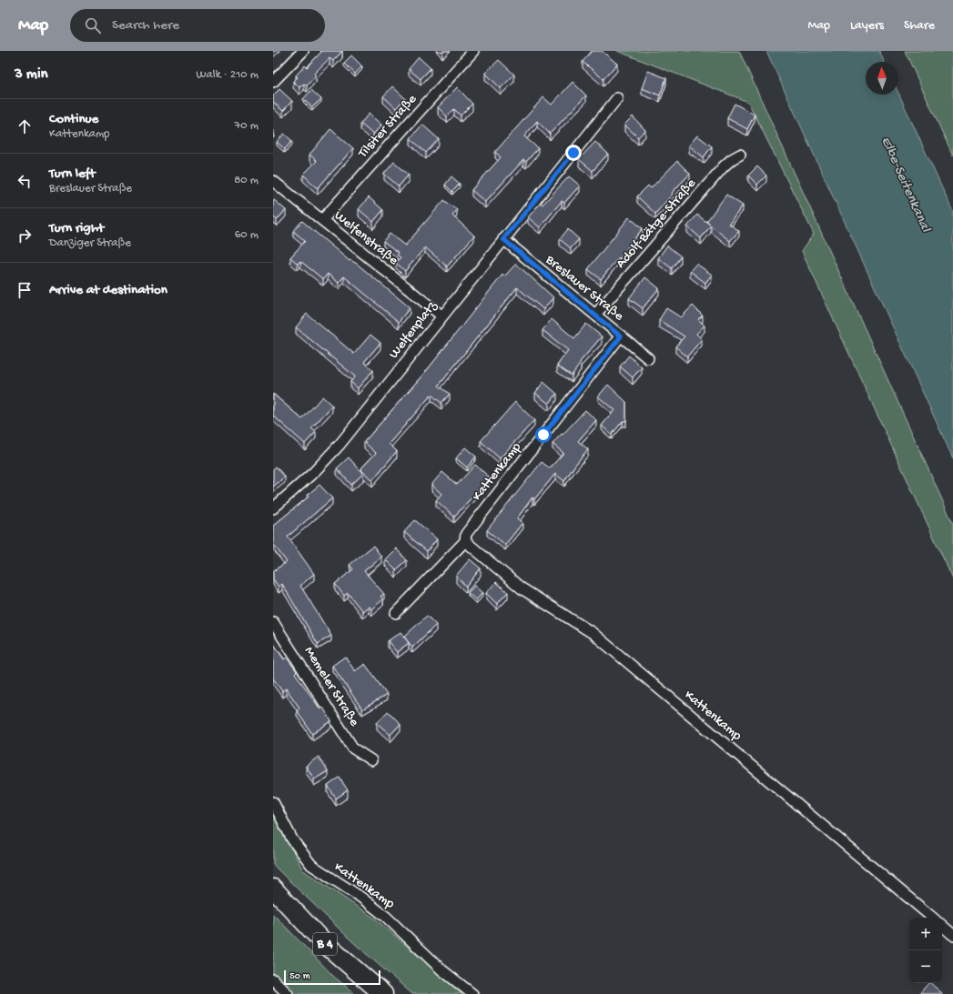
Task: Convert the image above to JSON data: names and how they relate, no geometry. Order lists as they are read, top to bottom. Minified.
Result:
{"streets":{"highway":["B 4"],"street":["Tilsiter Straße","Adolf-Bätge-Straße","Welfenstraße","Breslauer Straße","Welfenplatz","Kattenkamp","Memeler Straße"]},"crossings":[["Tilsiter Straße","Welfenstraße"],["Adolf-Bätge-Straße","Breslauer Straße"],["Welfenstraße","Welfenplatz"],["Breslauer Straße","Welfenplatz"],["Breslauer Straße","Kattenkamp"]],"water":["Elbe-Seitenkanal"],"scale_bar":"50 m","north":"top","page":{"header":"Map","search":"Search here","nav":["Map","Layers","Share"],"heading":["3 min","Walk · 210 m"],"list":[["Continue","Kattenkamp","70 m"],["Turn left","Breslauer Straße","80 m"],["Turn right","Danziger Straße","60 m"],"Arrive at destination"],"map_buttons":["+","−"],"scale":"50 m"}}
